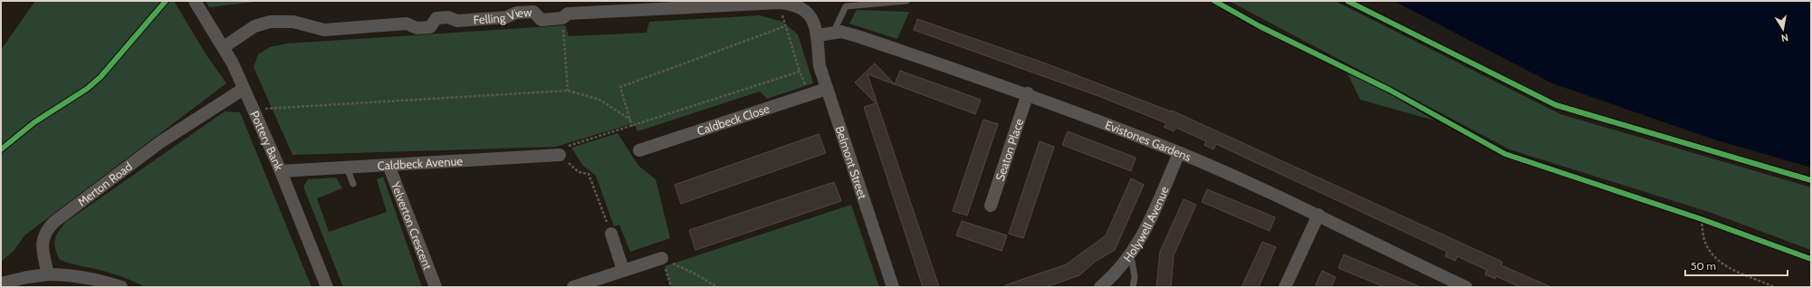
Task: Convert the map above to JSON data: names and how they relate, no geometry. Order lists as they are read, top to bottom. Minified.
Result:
{"streets":{"street":["Felling View","Caldbeck Close","Pottery Bank","Evistones Gardens","Seaton Place","Belmont Street","Caldbeck Avenue","Merton Road","Holywell Avenue","Yelverton Crescent"]},"crossings":[["Felling View","Pottery Bank"],["Felling View","Evistones Gardens"],["Felling View","Belmont Street"],["Caldbeck Close","Belmont Street"],["Pottery Bank","Caldbeck Avenue"],["Pottery Bank","Merton Road"],["Evistones Gardens","Seaton Place"],["Evistones Gardens","Belmont Street"],["Evistones Gardens","Holywell Avenue"],["Caldbeck Avenue","Yelverton Crescent"]],"scale_bar":"50 m","north":"bottom"}
